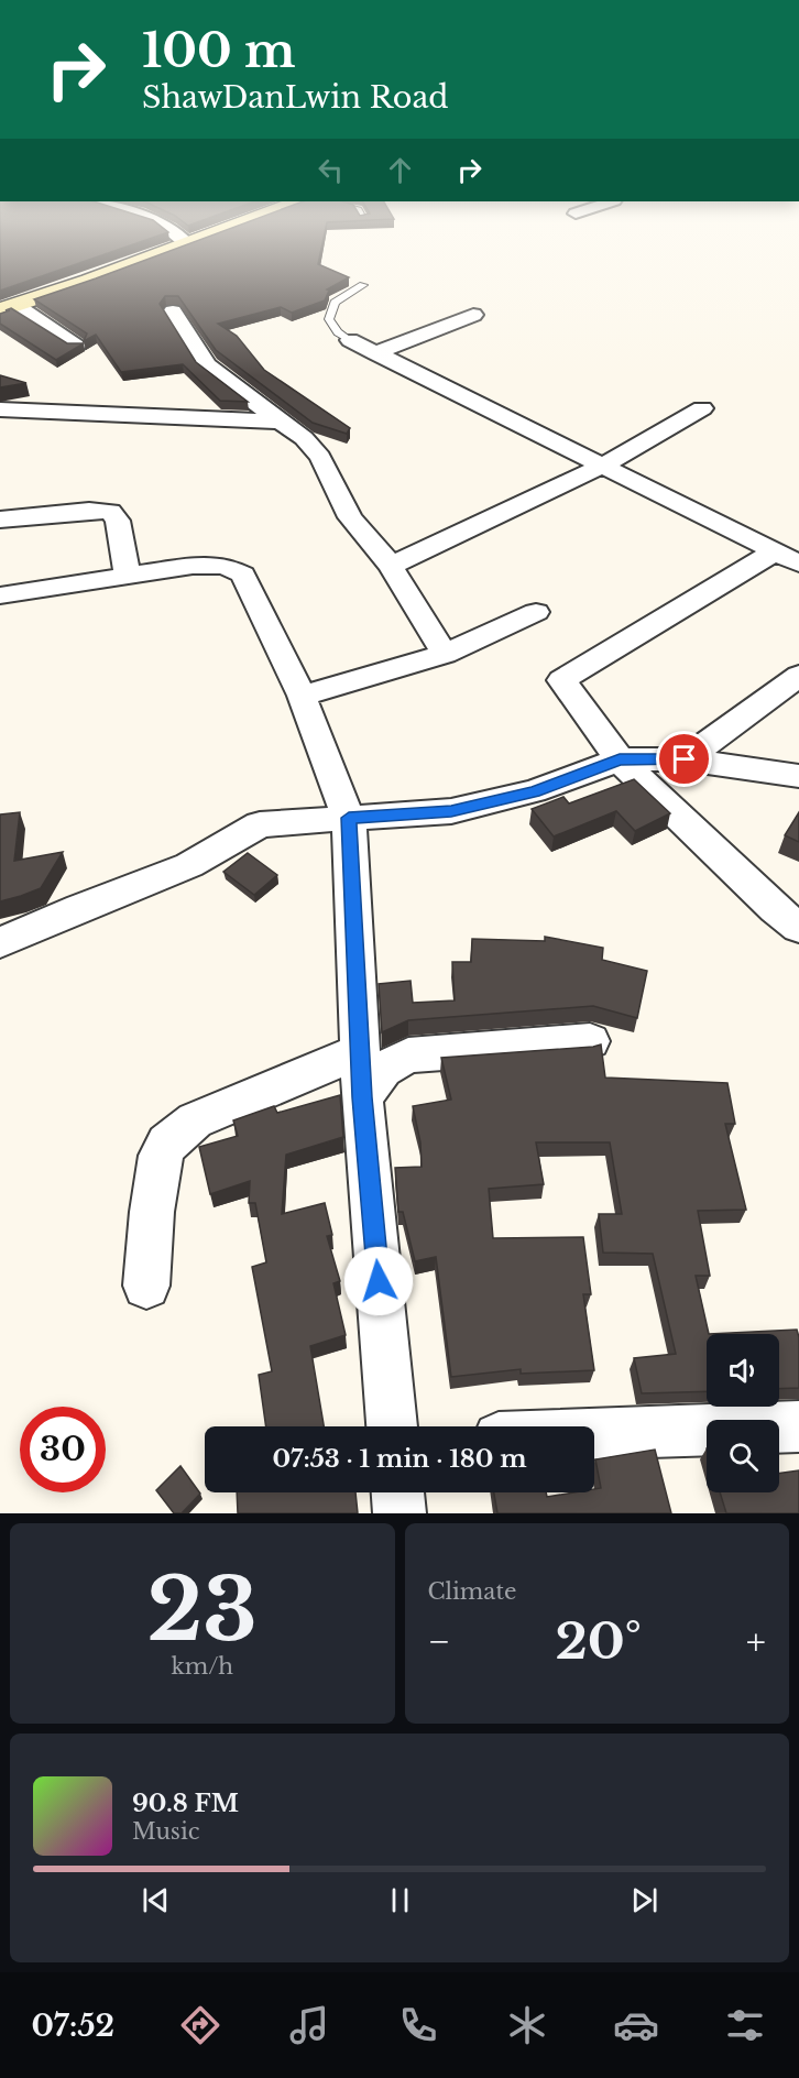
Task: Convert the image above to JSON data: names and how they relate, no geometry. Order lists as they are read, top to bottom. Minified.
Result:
{"page":{"turn":["100 m","ShawDanLwin Road"],"limit":"30","trip":"07:53 · 1 min · 180 m","tile":[["23","km/h"],"Climate"],"heat":["−","20°","+"],"song":["90.8 FM","Music"],"tabs":"07:52"}}
